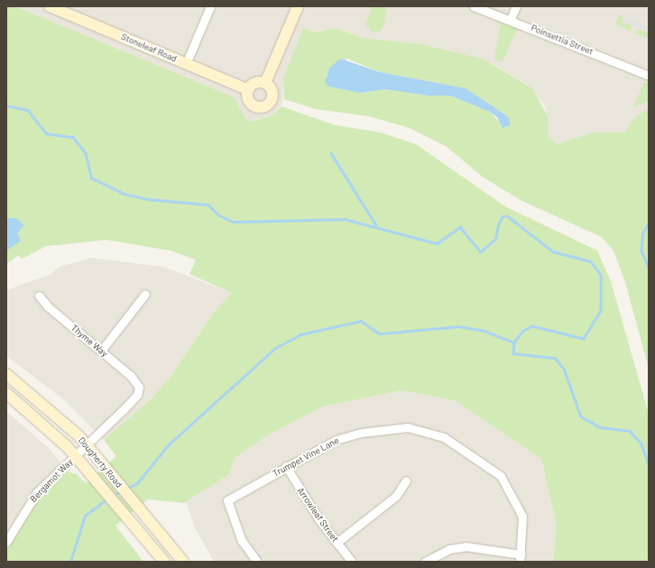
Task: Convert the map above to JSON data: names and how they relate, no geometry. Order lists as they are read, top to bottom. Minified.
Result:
{"streets":{"main road":["Stoneleaf Road","Dougherty Road"],"street":["Poinsettia Street","Thyme Way","Trumpet Vine Lane","Bergamot Way","Arrowleaf Street"]},"crossings":[["Thyme Way","Bergamot Way"],["Trumpet Vine Lane","Arrowleaf Street"],["Dougherty Road","Bergamot Way"]]}
